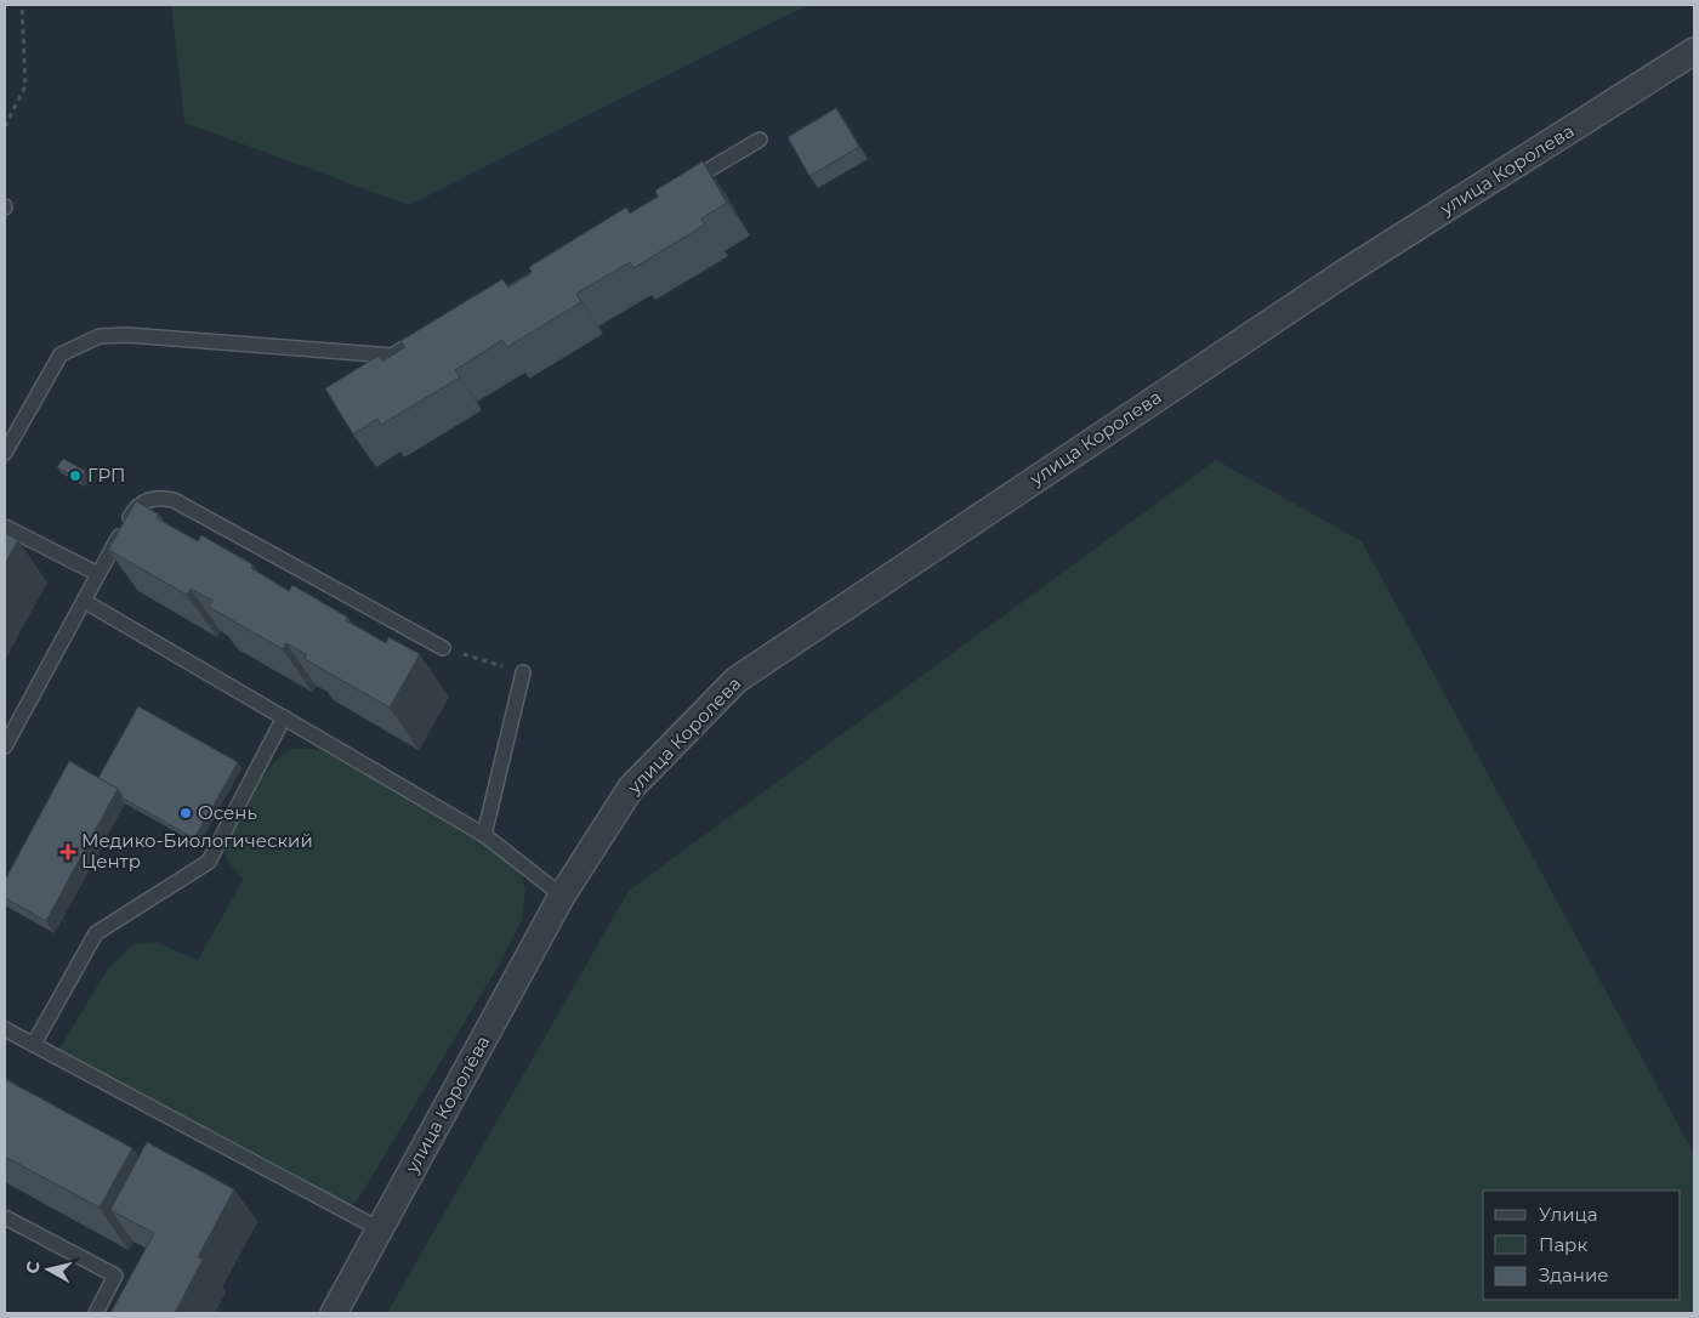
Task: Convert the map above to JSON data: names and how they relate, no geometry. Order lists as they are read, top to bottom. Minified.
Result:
{"streets":{"street":["улица Королева","улица Королёва"]},"crossings":[["улица Королева","улица Королёва"]],"places":{"other":["ГРП","Осень"],"health":["Медико-Биологический Центр"]},"legend":["Улица","Парк","Здание"],"north":"left"}
